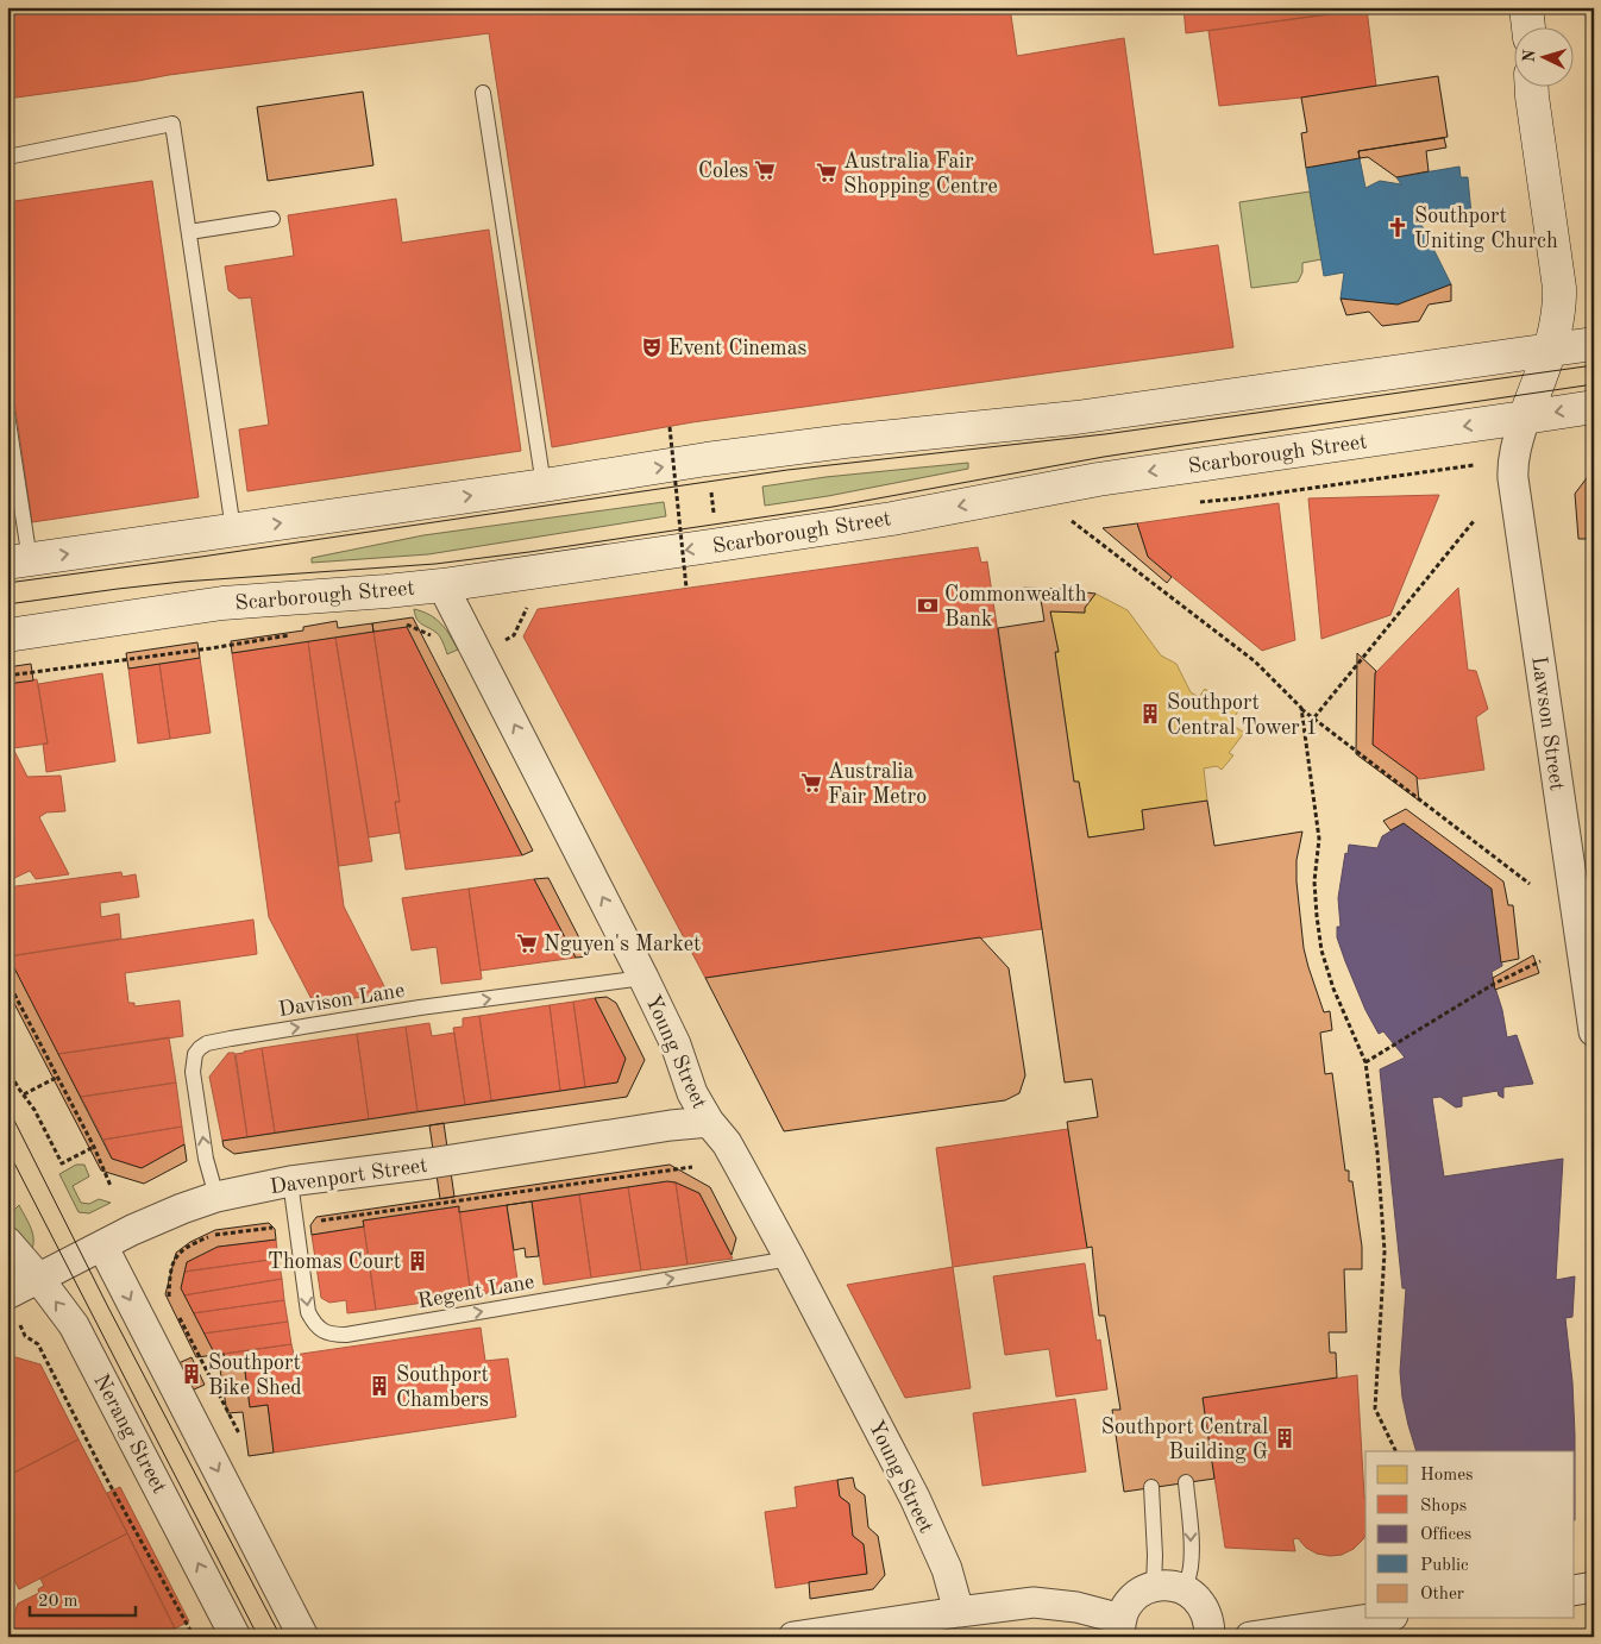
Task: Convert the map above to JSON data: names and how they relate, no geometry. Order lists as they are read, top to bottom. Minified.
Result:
{"streets":{"main road":["Scarborough Street"],"street":["Lawson Street","Young Street","Davenport Street","Nerang Street"],"lane":["Davison Lane","Regent Lane"]},"crossings":[["Scarborough Street","Lawson Street"],["Scarborough Street","Young Street"],["Davison Lane","Young Street"],["Davison Lane","Davenport Street"],["Young Street","Davenport Street"],["Young Street","Regent Lane"],["Davenport Street","Regent Lane"],["Davenport Street","Nerang Street"]],"one_way":["Young Street","Regent Lane"],"places":{"supermarket":["Coles","Australia Fair Shopping Centre","Australia Fair Metro","Nguyen's Market"],"church":["Southport Uniting Church"],"theatre":["Event Cinemas"],"bank":["Commonwealth Bank"],"building":["Southport Central Tower 1","Thomas Court","Southport Bike Shed","Southport Chambers","Southport Central Building G"]},"legend":["Homes","Shops","Offices","Public","Other"],"scale_bar":"20 m","north":"left"}
